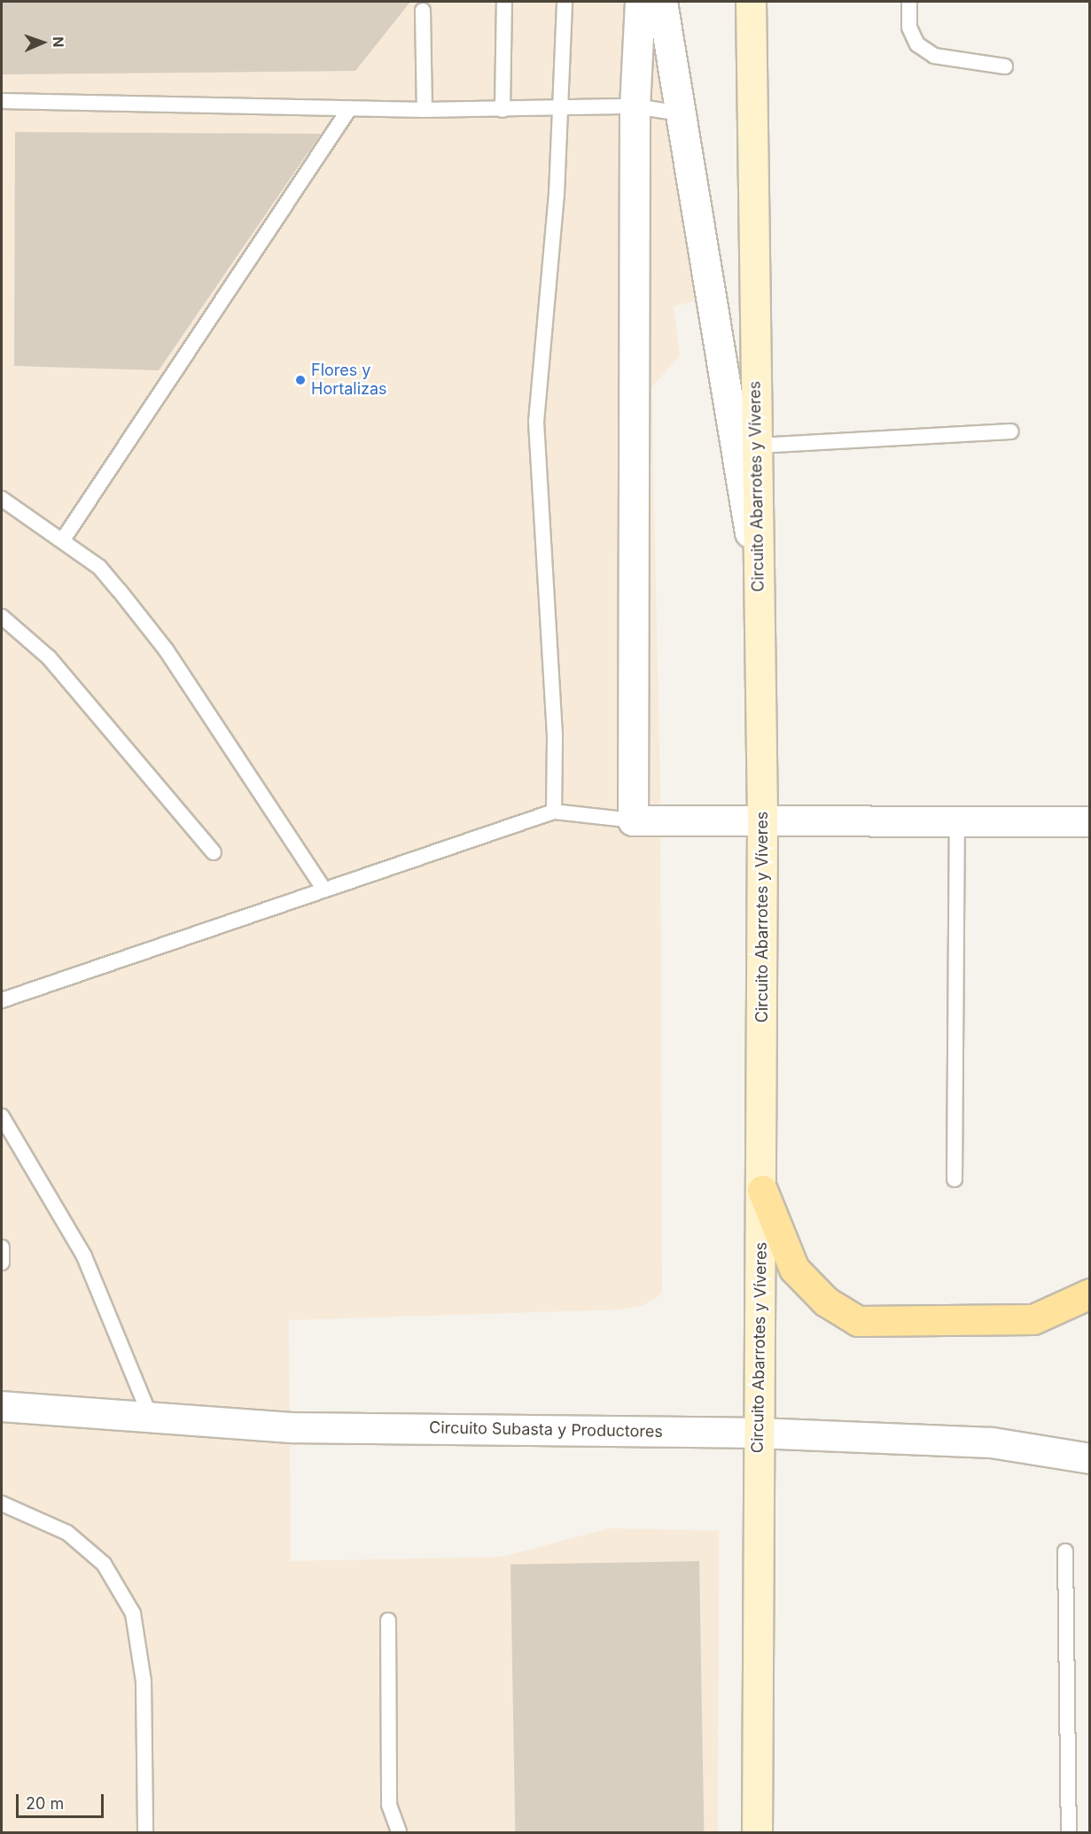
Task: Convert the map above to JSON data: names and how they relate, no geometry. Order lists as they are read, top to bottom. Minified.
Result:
{"streets":{"main road":["Circuito Abarrotes y Víveres"],"street":["Circuito Subasta y Productores"]},"crossings":[["Circuito Abarrotes y Víveres","Circuito Subasta y Productores"]],"places":["Flores y Hortalizas"],"scale_bar":"20 m","north":"right"}
